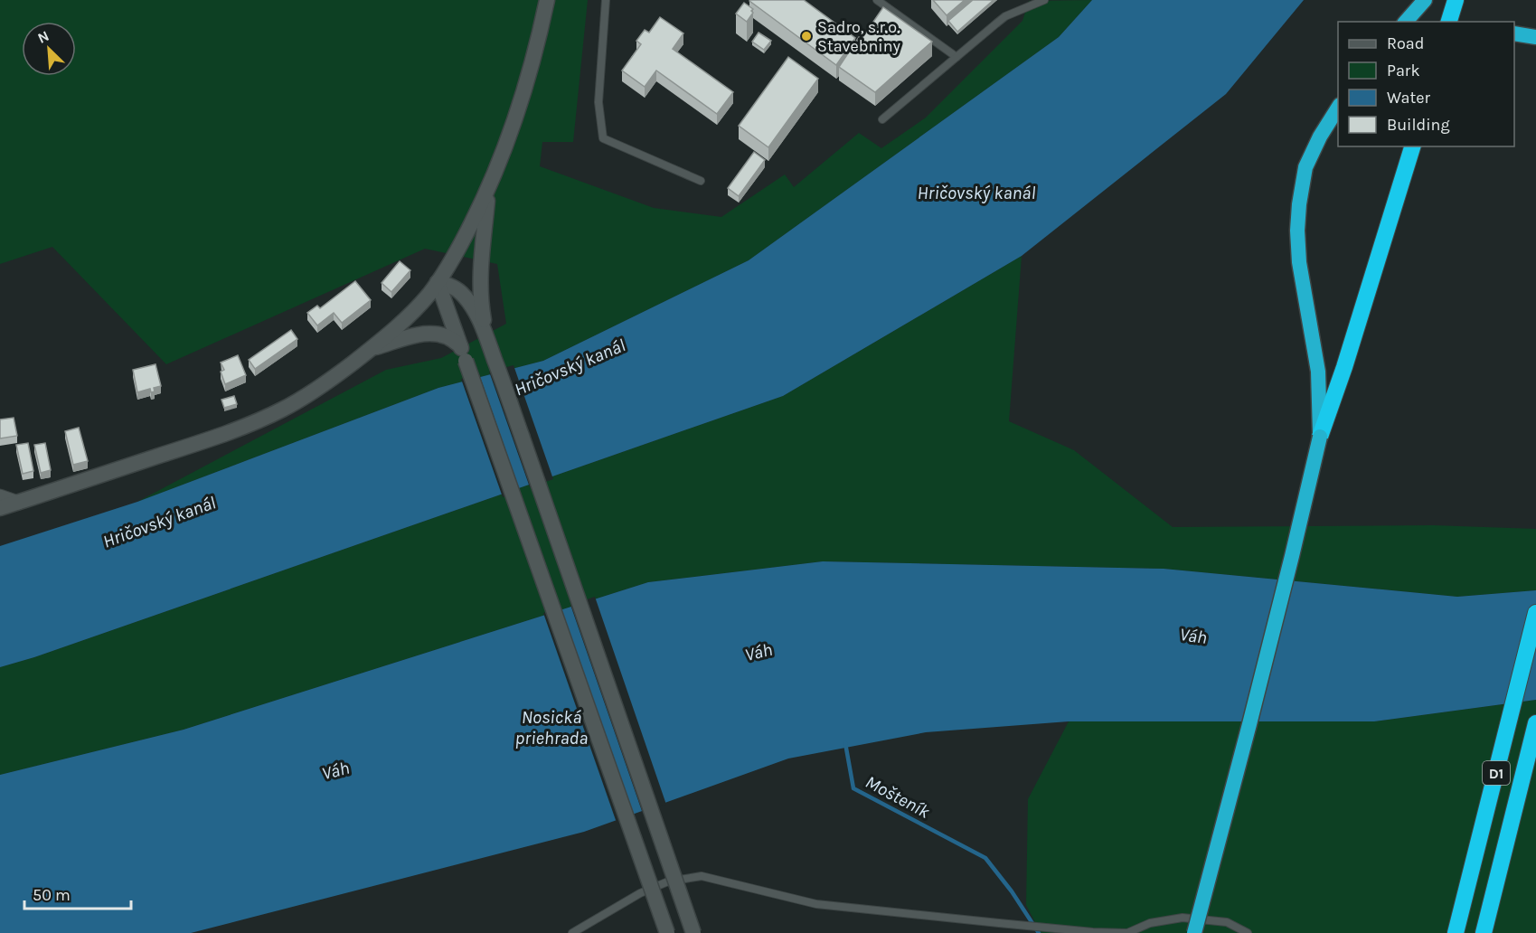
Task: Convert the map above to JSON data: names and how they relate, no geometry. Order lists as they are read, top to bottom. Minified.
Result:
{"streets":{"highway":["D1"]},"water":["Hričovský kanál","Váh","Nosická priehrada","Mošteník"],"places":["Sadro, s.r.o. Stavebniny"],"legend":["Road","Park","Water","Building"],"scale_bar":"50 m","north":"top left"}
